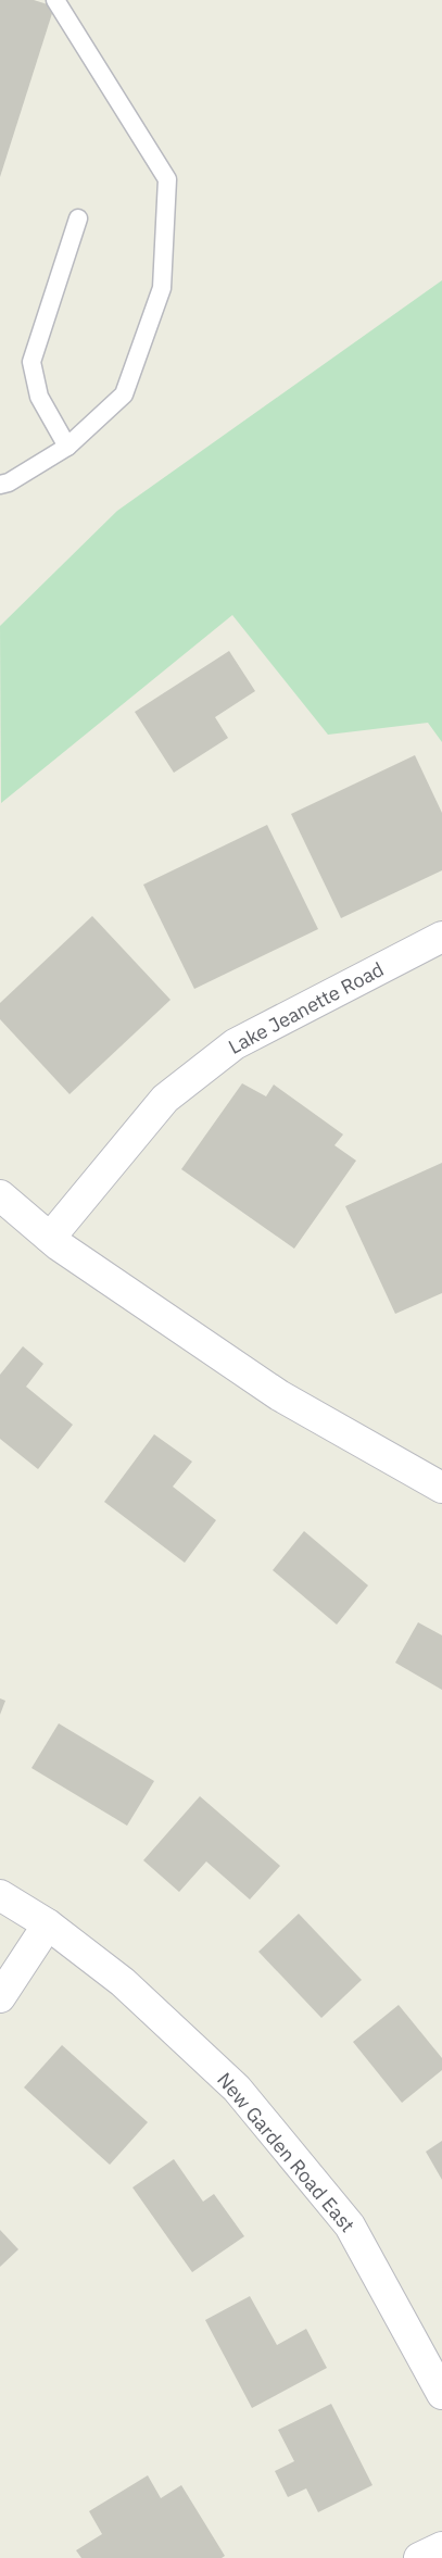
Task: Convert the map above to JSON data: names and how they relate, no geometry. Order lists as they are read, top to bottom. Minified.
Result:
{"streets":{"street":["Lake Jeanette Road","New Garden Road East"]}}
